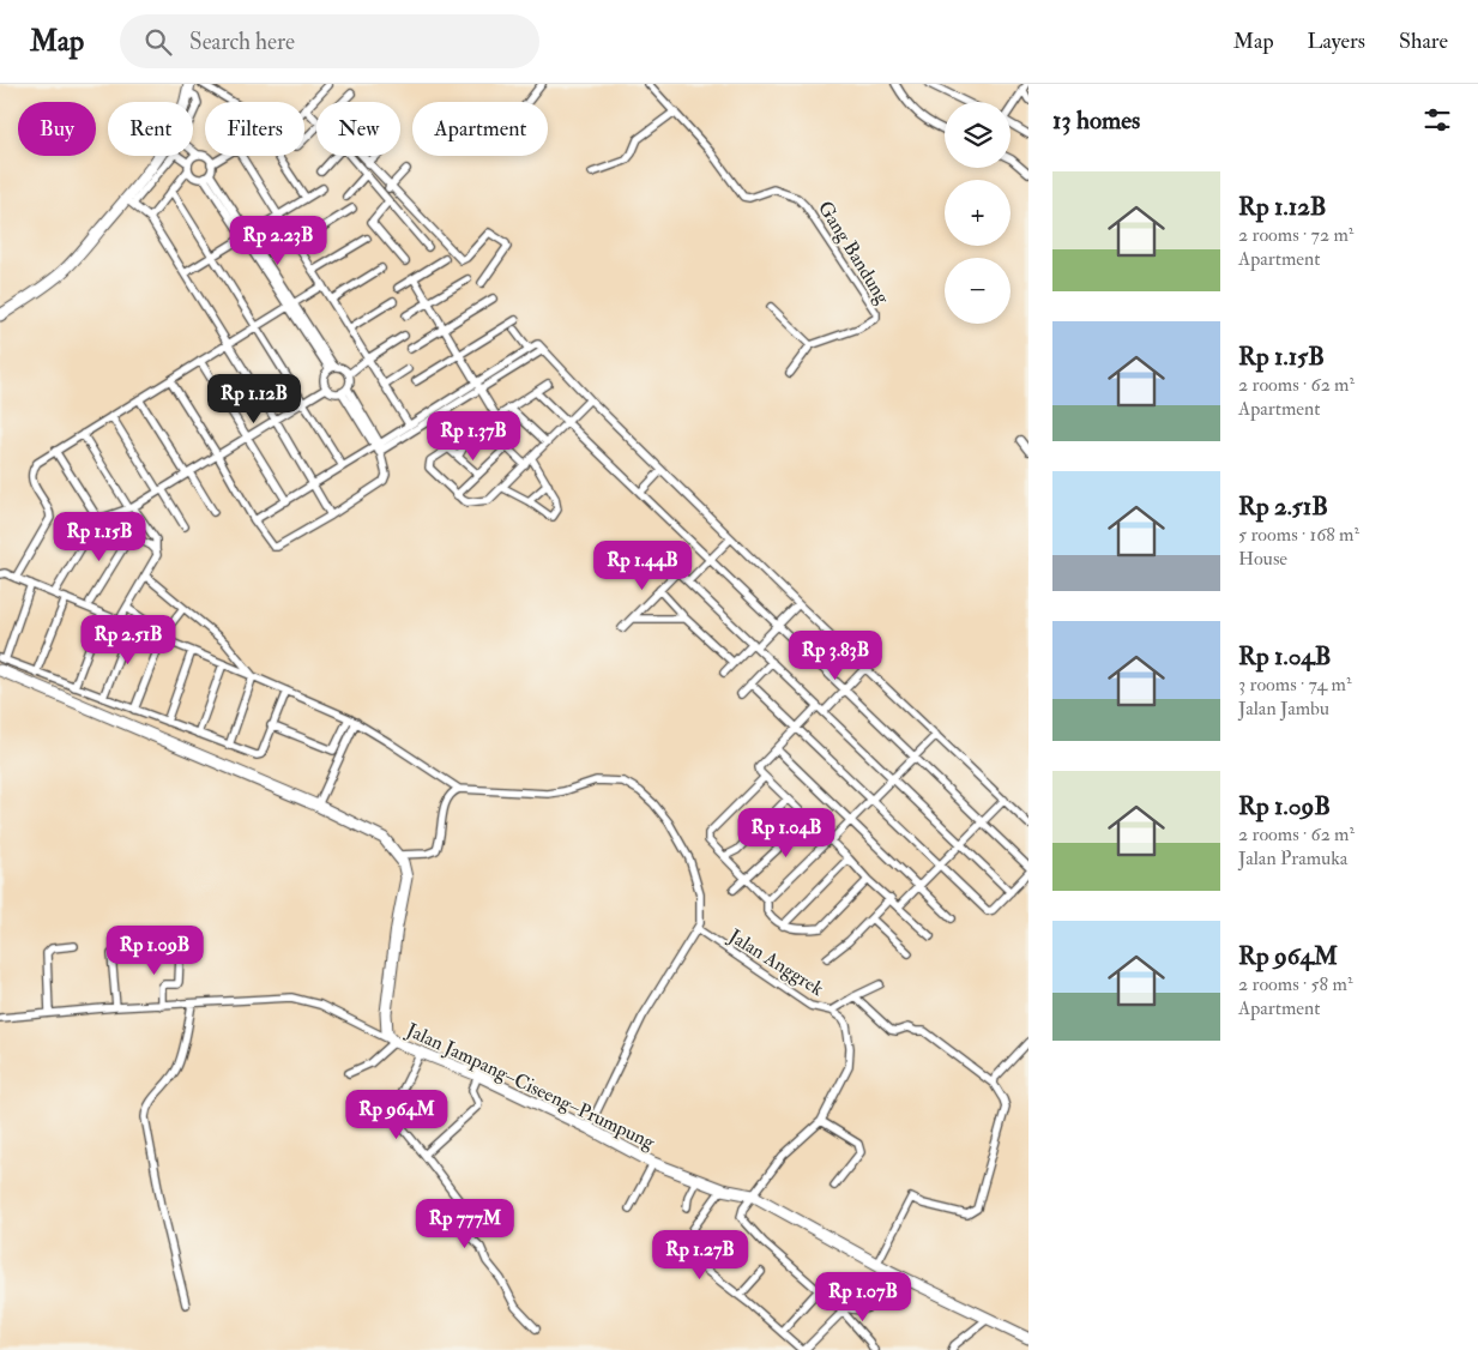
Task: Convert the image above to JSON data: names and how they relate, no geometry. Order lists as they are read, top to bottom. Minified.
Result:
{"streets":{"main road":["Jalan Jampang–Ciseeng–Prumpung"],"street":["Gang Bandung","Jalan Anggrek"]},"crossings":[["Jalan Anggrek","Jalan Jampang–Ciseeng–Prumpung"]],"page":{"header":"Map","search":"Search here","nav":["Map","Layers","Share"],"heading":"13 homes","map_buttons":["+","−"],"chip":["Buy","Rent","Filters","New","Apartment"],"list":[{"name":"Rp 1.12B","note":"2 rooms · 72 m² · Apartment"},{"name":"Rp 1.15B","note":"2 rooms · 62 m² · Apartment"},{"name":"Rp 2.51B","note":"5 rooms · 168 m² · House"},{"name":"Rp 1.04B","note":"3 rooms · 74 m² · Jalan Jambu"},{"name":"Rp 1.09B","note":"2 rooms · 62 m² · Jalan Pramuka"},{"name":"Rp 964M","note":"2 rooms · 58 m² · Apartment"}],"price":["Rp 2.23B","Rp 1.12B","Rp 1.37B","Rp 1.15B","Rp 1.44B","Rp 2.51B","Rp 3.83B","Rp 1.04B","Rp 1.09B","Rp 964M","Rp 777M","Rp 1.27B","Rp 1.07B"]}}
